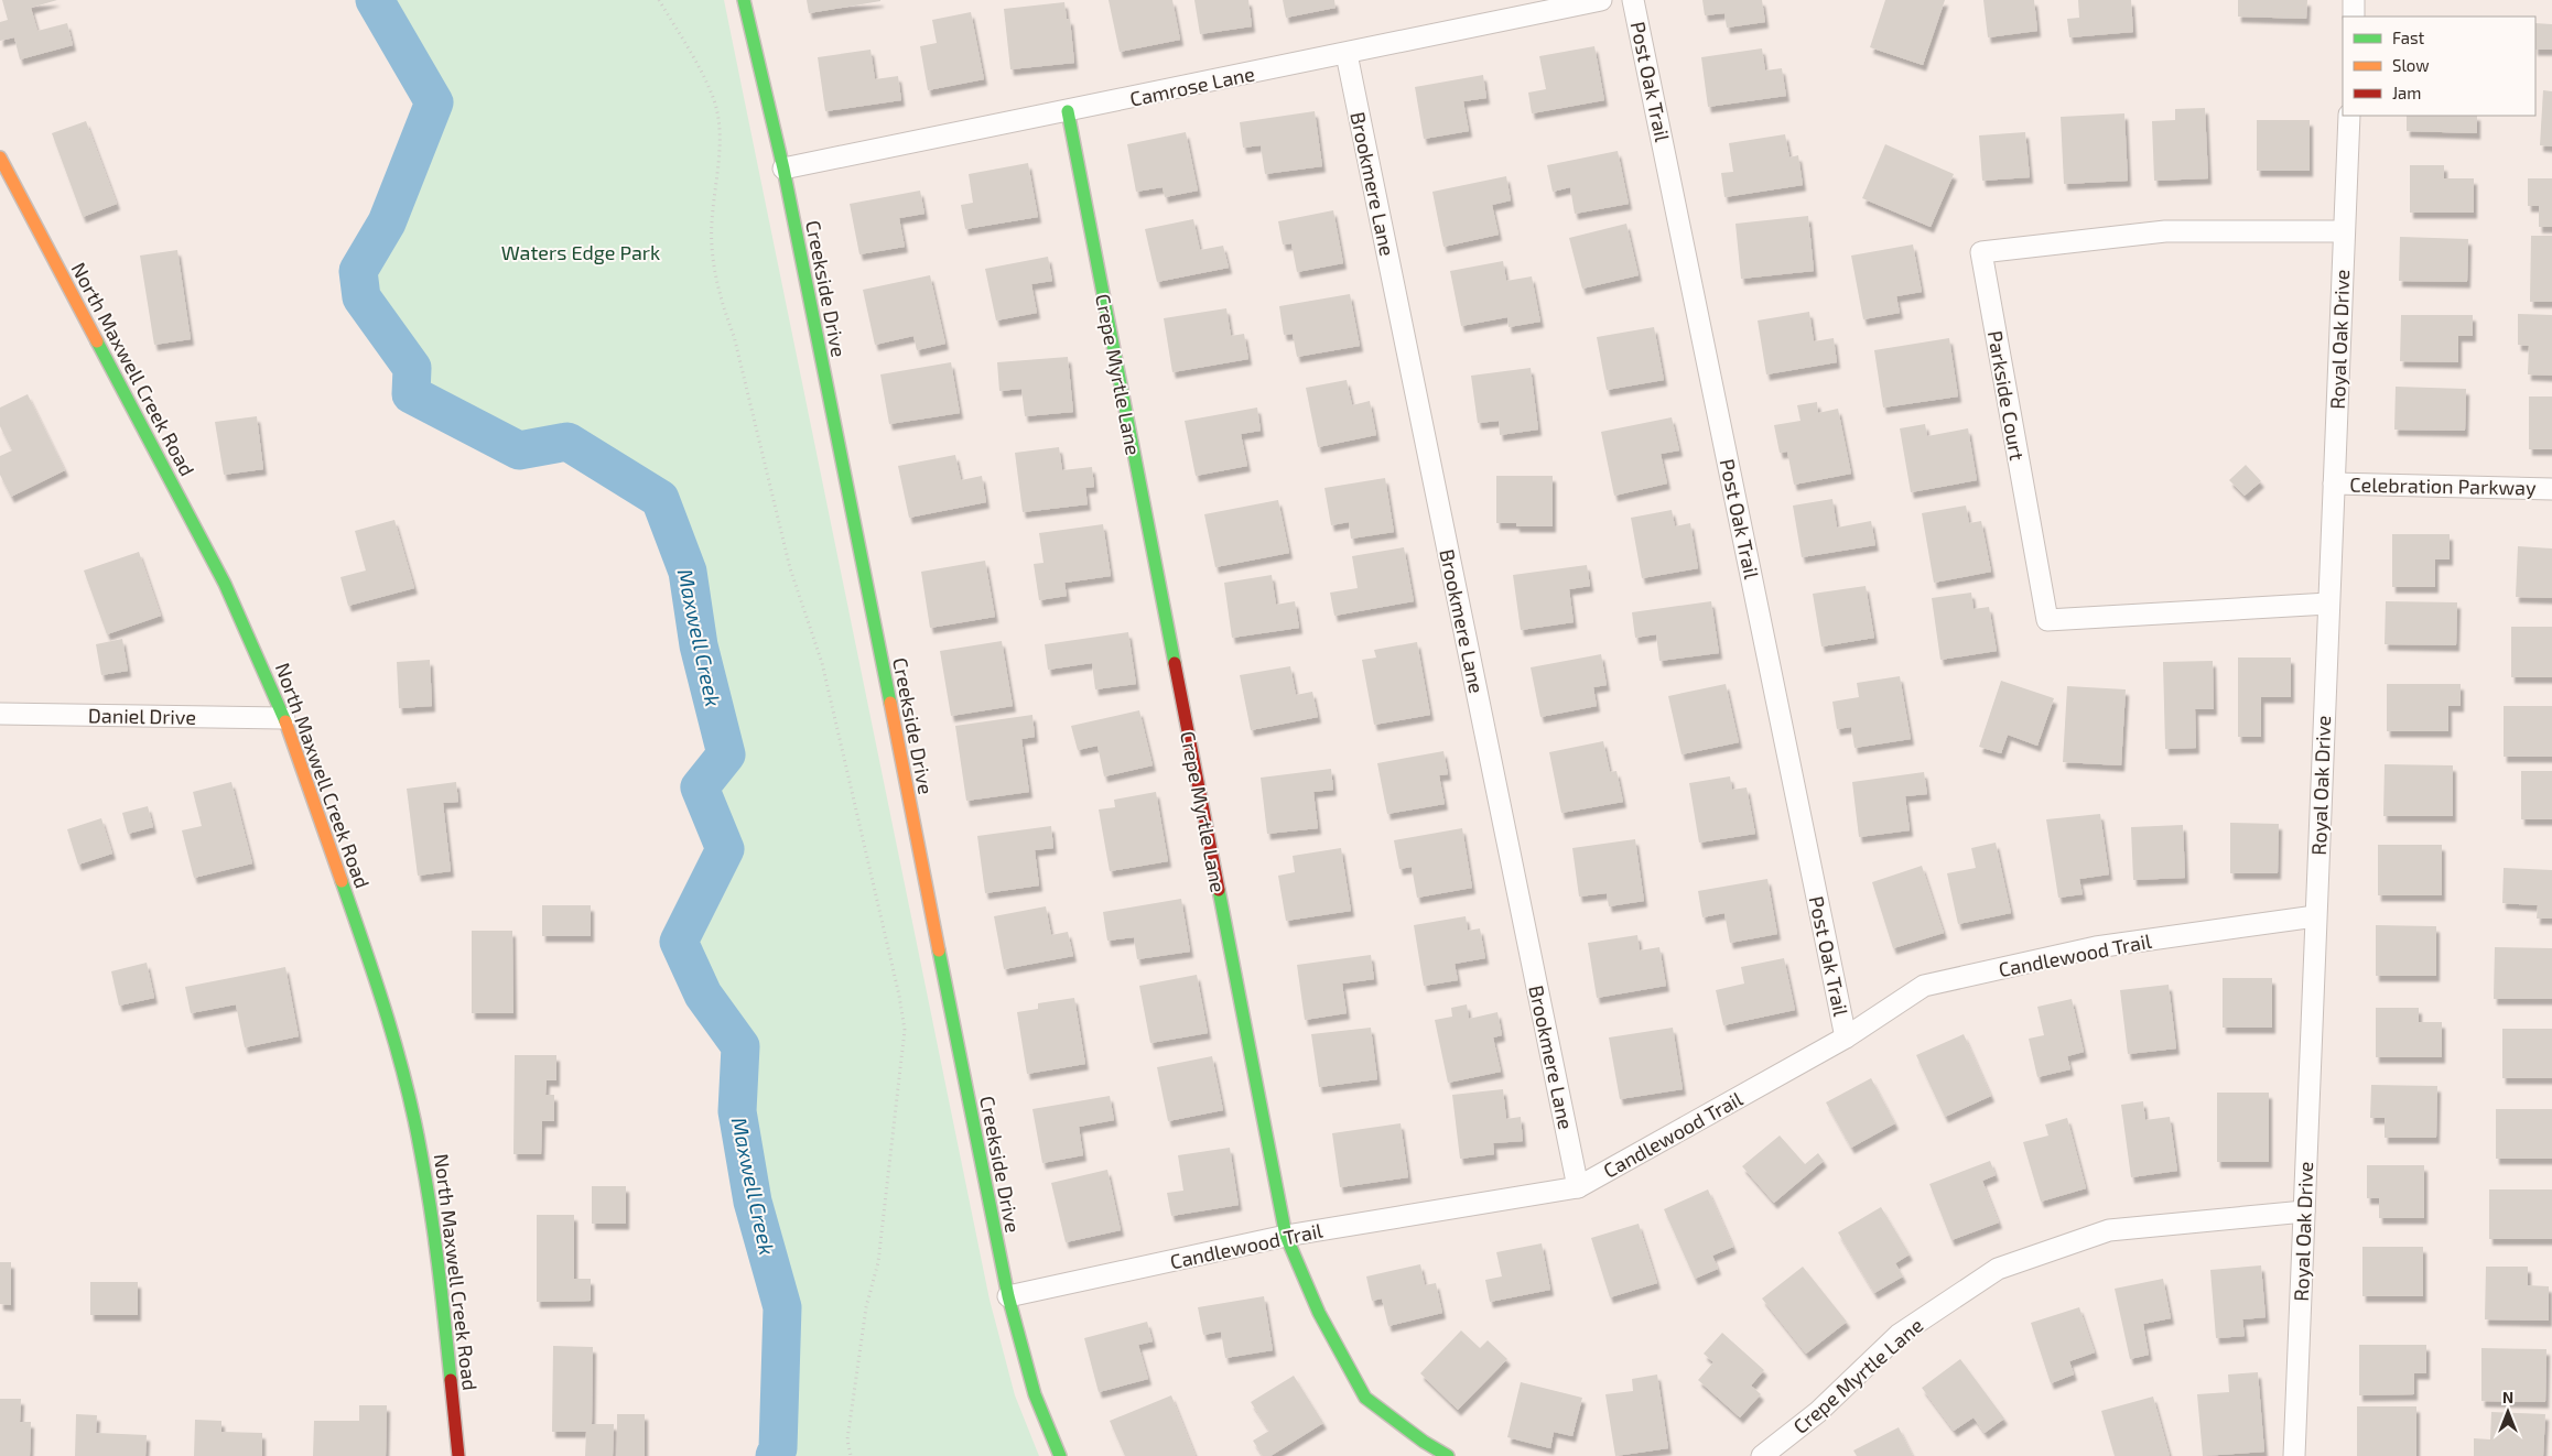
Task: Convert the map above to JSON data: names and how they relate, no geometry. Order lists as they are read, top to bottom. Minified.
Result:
{"streets":{"street":["Post Oak Trail","Camrose Lane","Brookmere Lane","Creekside Drive","Royal Oak Drive","North Maxwell Creek Road","Crepe Myrtle Lane","Parkside Court","Celebration Parkway","Daniel Drive","Candlewood Trail"]},"crossings":[["Post Oak Trail","Candlewood Trail"],["Camrose Lane","Brookmere Lane"],["Camrose Lane","Creekside Drive"],["Camrose Lane","Crepe Myrtle Lane"],["Brookmere Lane","Candlewood Trail"],["Creekside Drive","Candlewood Trail"],["Royal Oak Drive","Crepe Myrtle Lane"],["Royal Oak Drive","Parkside Court"],["Royal Oak Drive","Celebration Parkway"],["Royal Oak Drive","Candlewood Trail"],["North Maxwell Creek Road","Daniel Drive"],["Crepe Myrtle Lane","Candlewood Trail"]],"water":["Maxwell Creek"],"parks":["Waters Edge Park"],"legend":["Fast","Slow","Jam"],"north":"top"}
